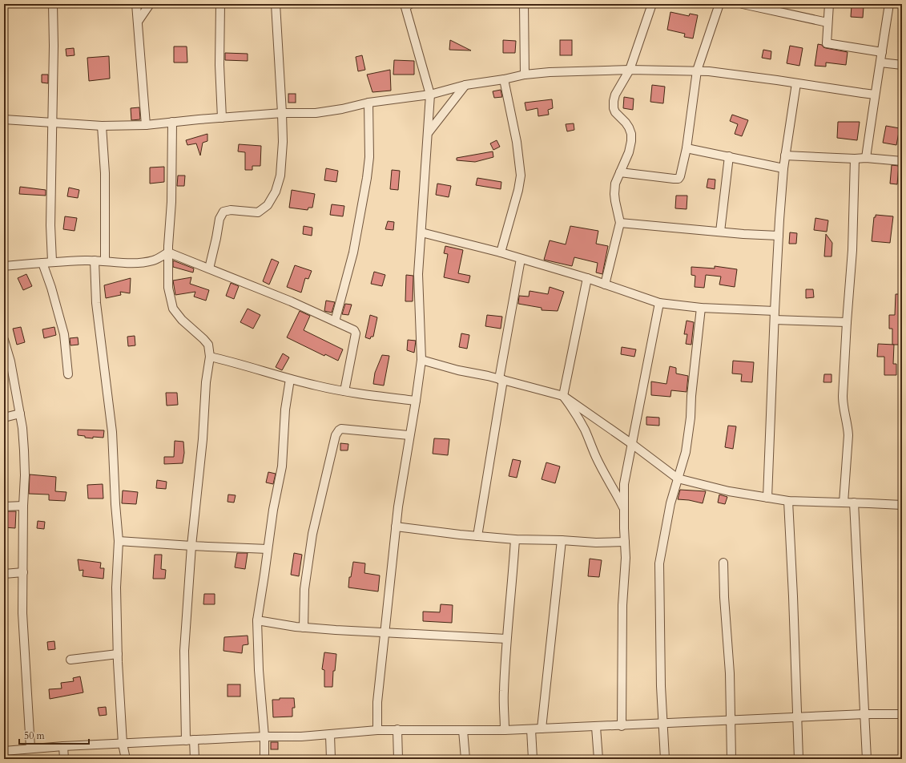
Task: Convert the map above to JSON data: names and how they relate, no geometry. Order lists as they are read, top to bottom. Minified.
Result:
{"scale_bar":"50 m"}
